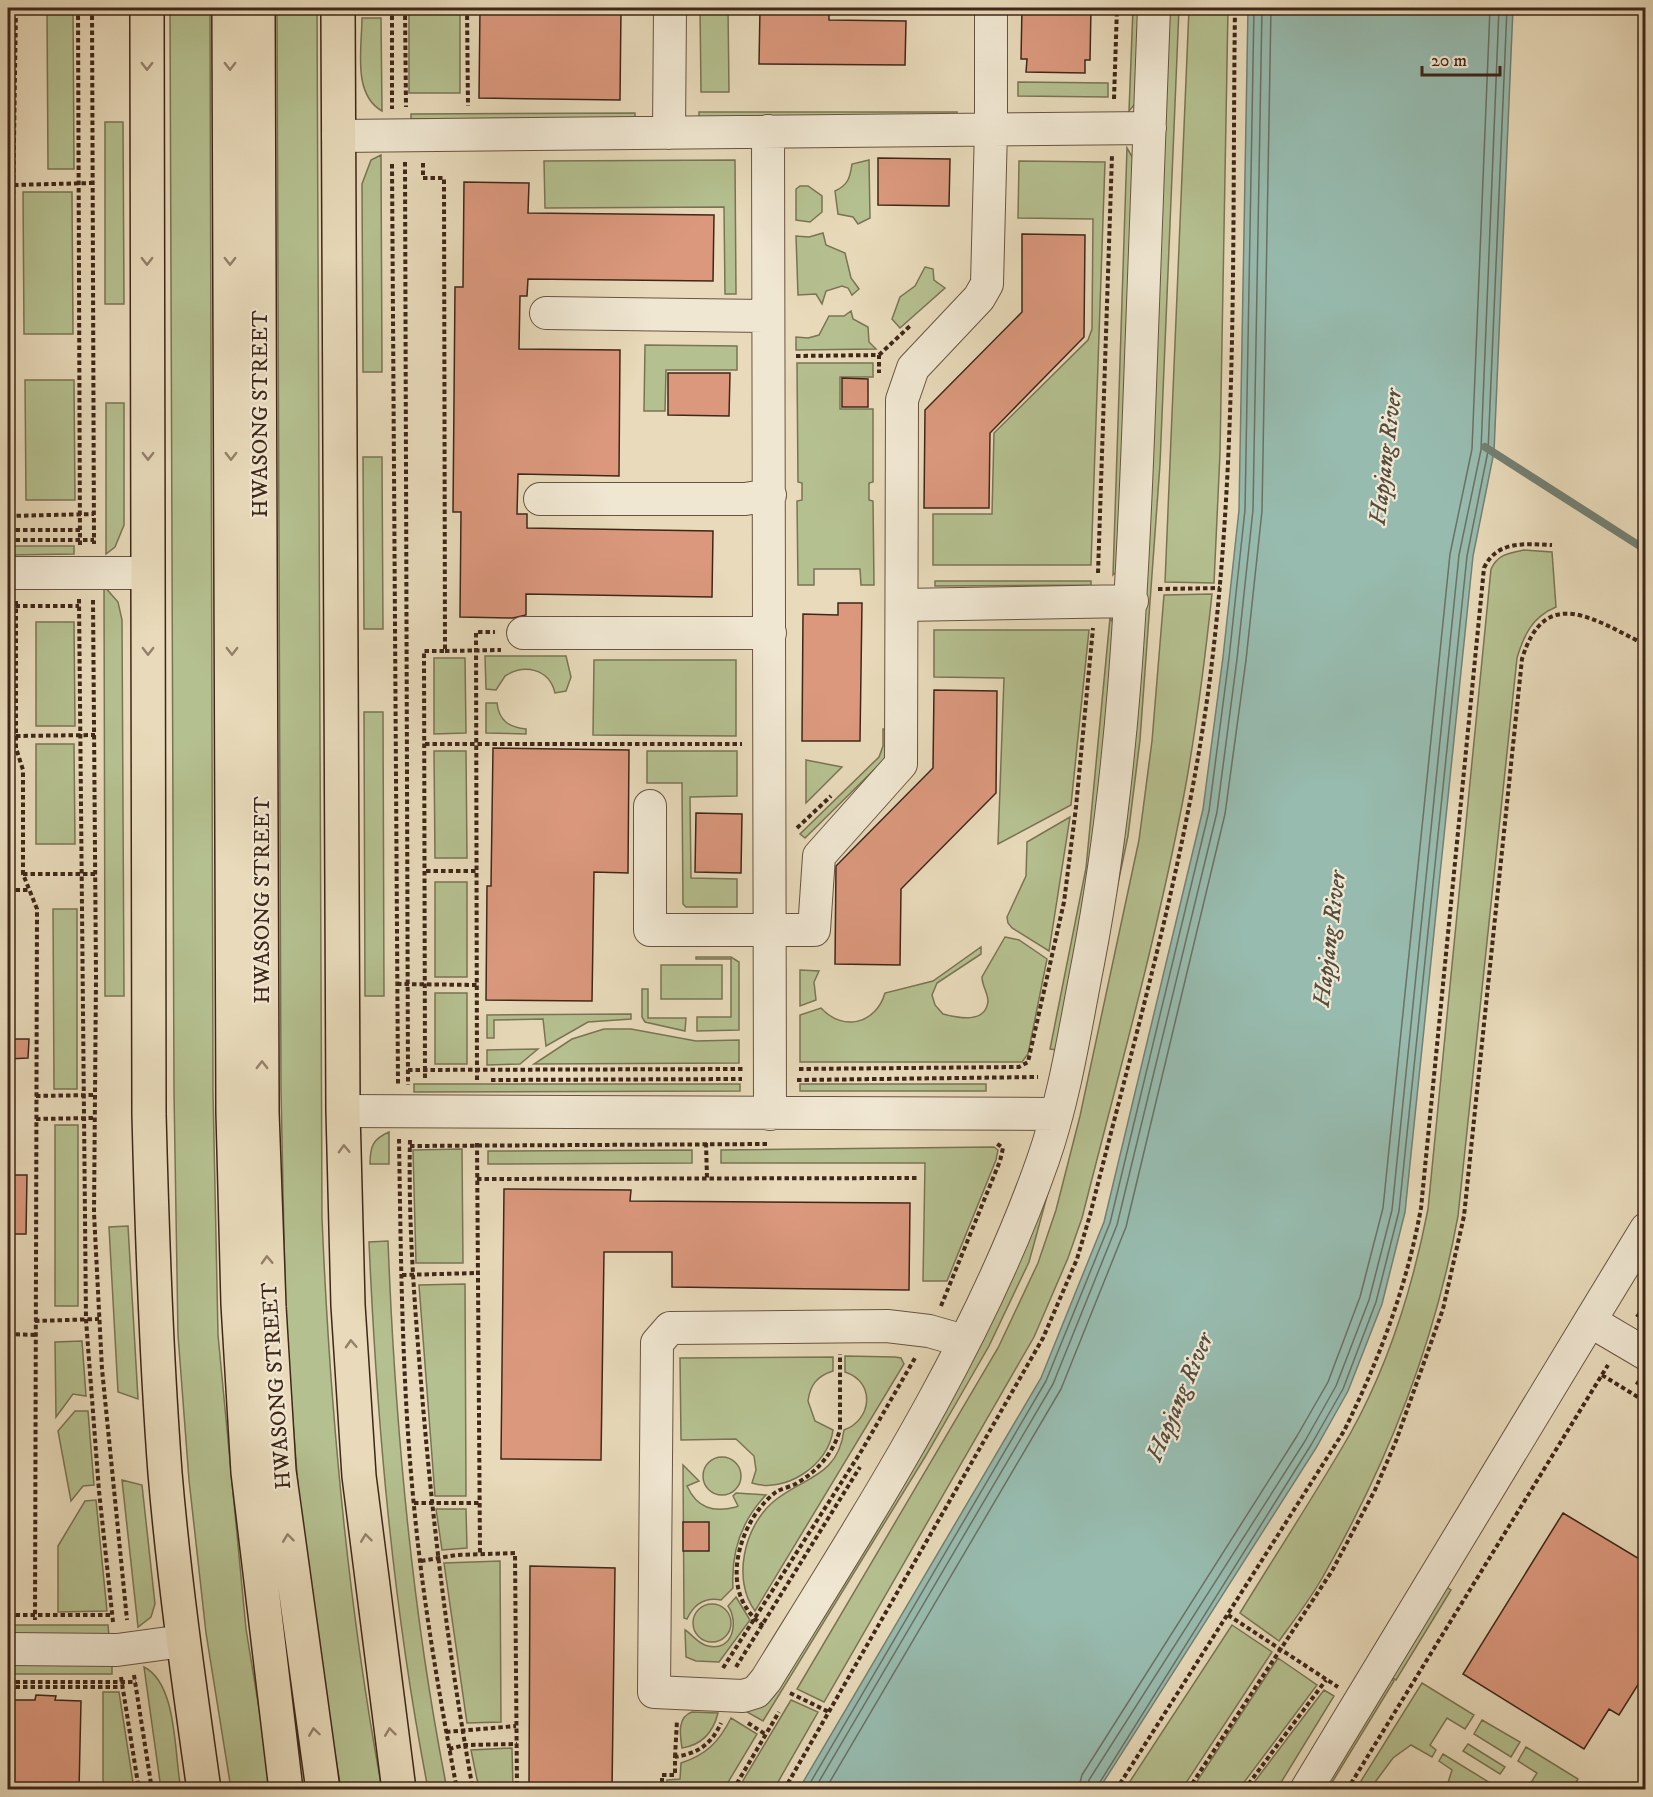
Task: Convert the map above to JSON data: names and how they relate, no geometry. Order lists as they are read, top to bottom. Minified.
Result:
{"streets":{"main road":["HWASONG STREET"]},"water":["Hapjang River"],"scale_bar":"20 m"}
